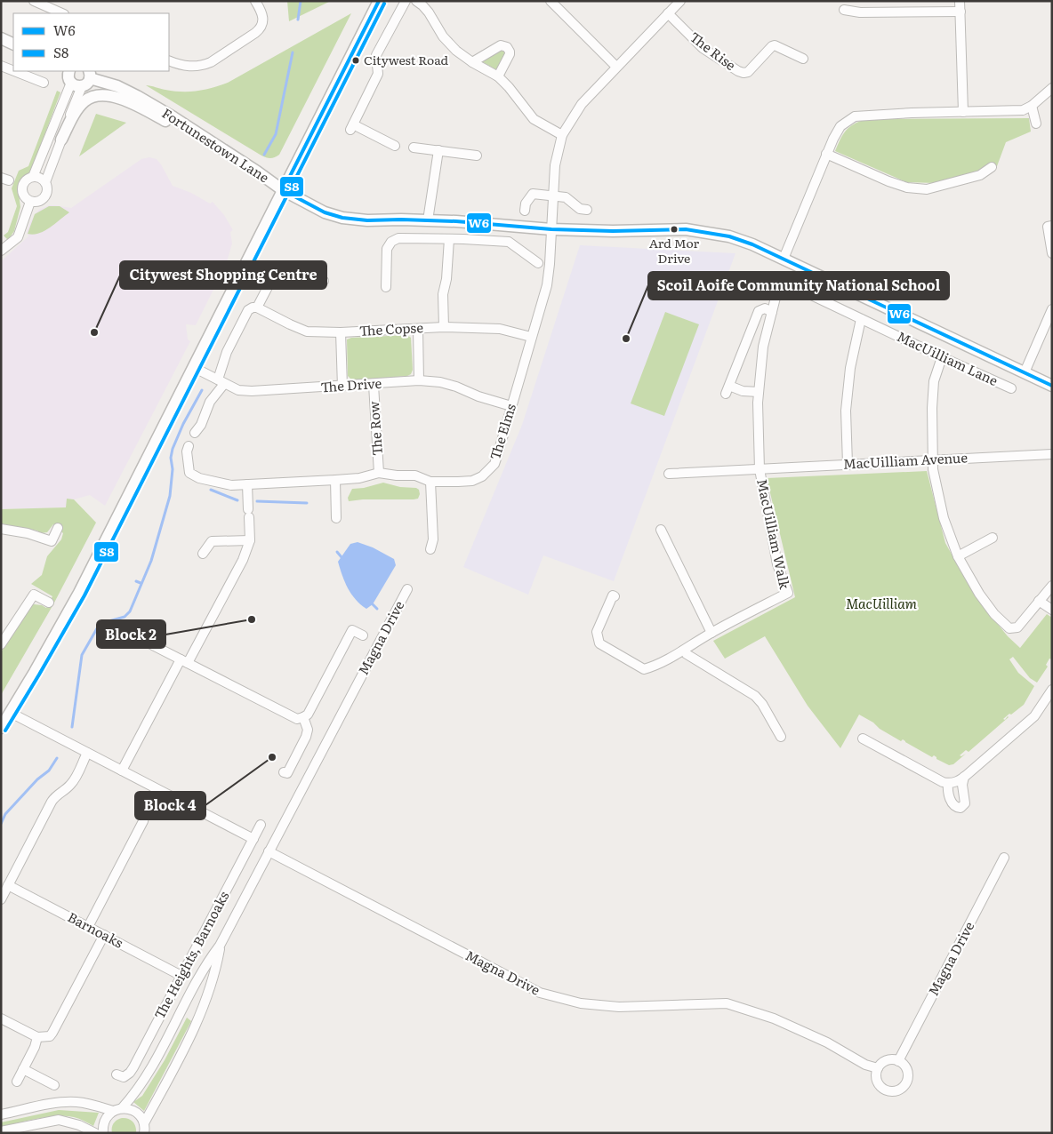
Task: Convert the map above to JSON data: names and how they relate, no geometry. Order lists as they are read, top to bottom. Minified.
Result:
{"streets":{"street":["The Rise","Fortunestown Lane","The Copse","MacUilliam Lane","The Drive","The Row","The Elms","MacUilliam Avenue","MacUilliam Walk","Magna Drive","Barnoaks","The Heights, Barnoaks"]},"crossings":[["The Rise","The Elms"],["Fortunestown Lane","The Elms"],["The Copse","The Elms"],["The Drive","The Row"],["The Drive","The Elms"],["The Row","The Elms"],["MacUilliam Avenue","MacUilliam Walk"],["Barnoaks","The Heights, Barnoaks"]],"parks":["MacUilliam"],"places":["Citywest Road","Ard Mor Drive","Citywest Shopping Centre","Scoil Aoife Community National School","Block 2","Block 4"],"lines":["transit line W6","transit line S8"],"legend":["W6","S8"]}
